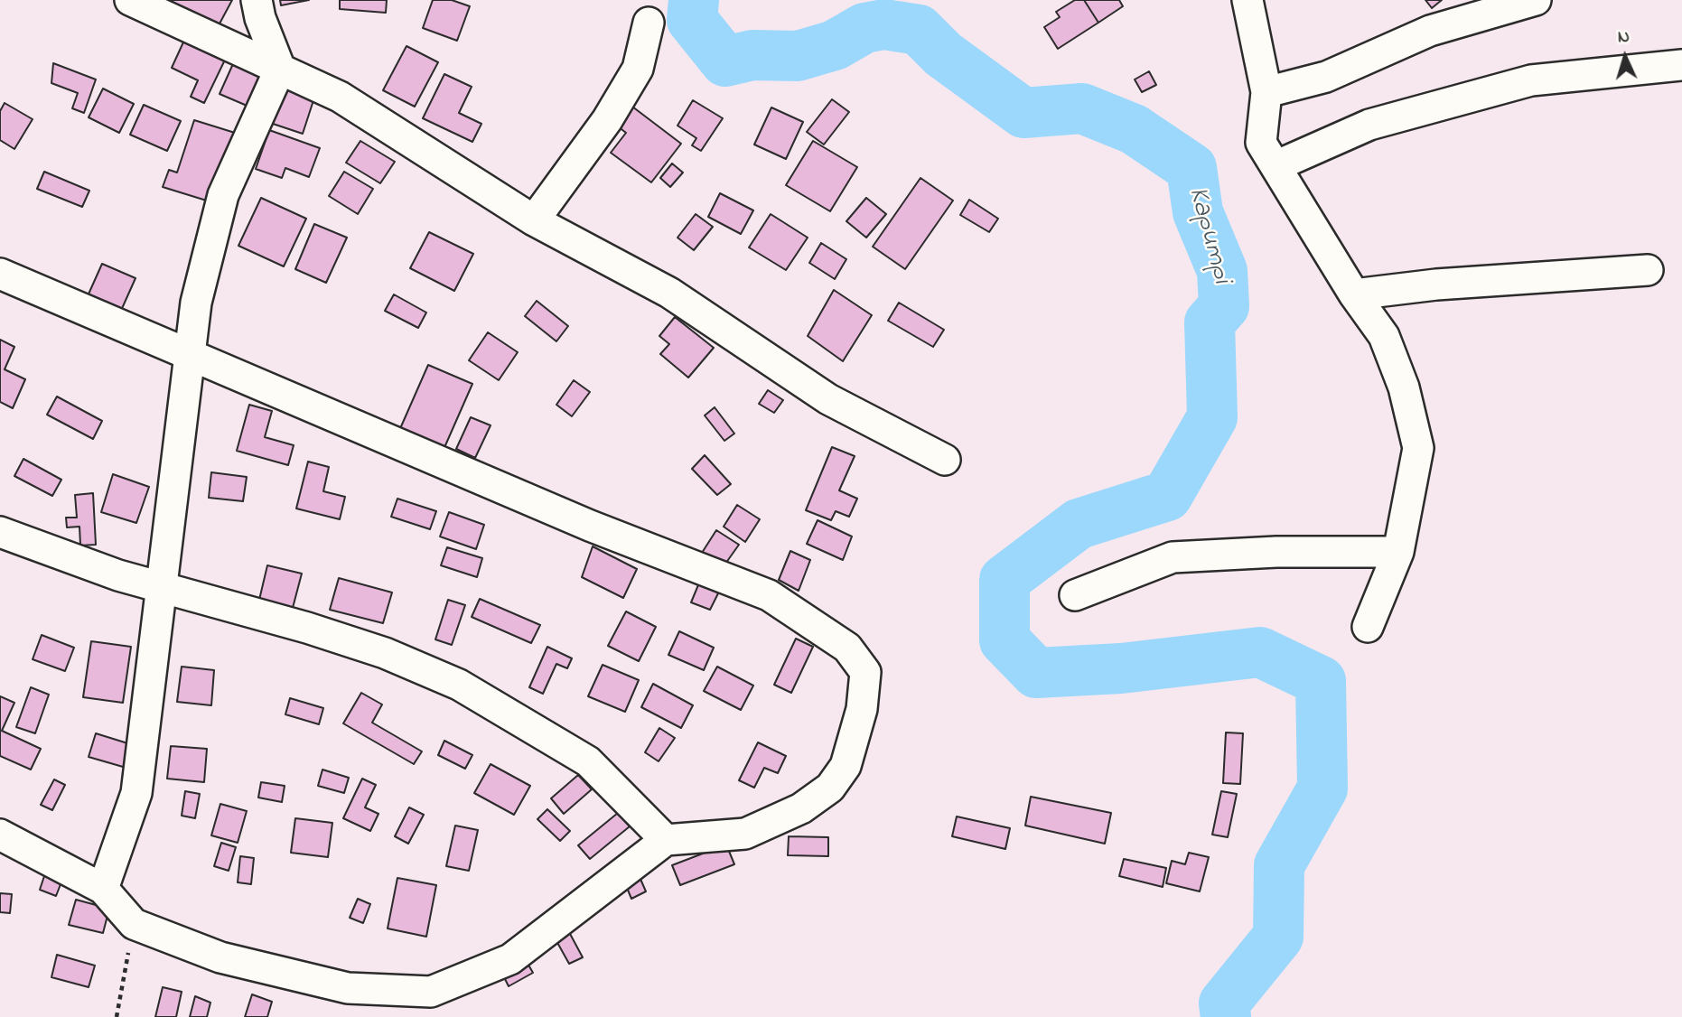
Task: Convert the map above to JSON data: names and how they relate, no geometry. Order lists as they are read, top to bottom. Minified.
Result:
{"water":["Kapumpi"],"north":"top"}
